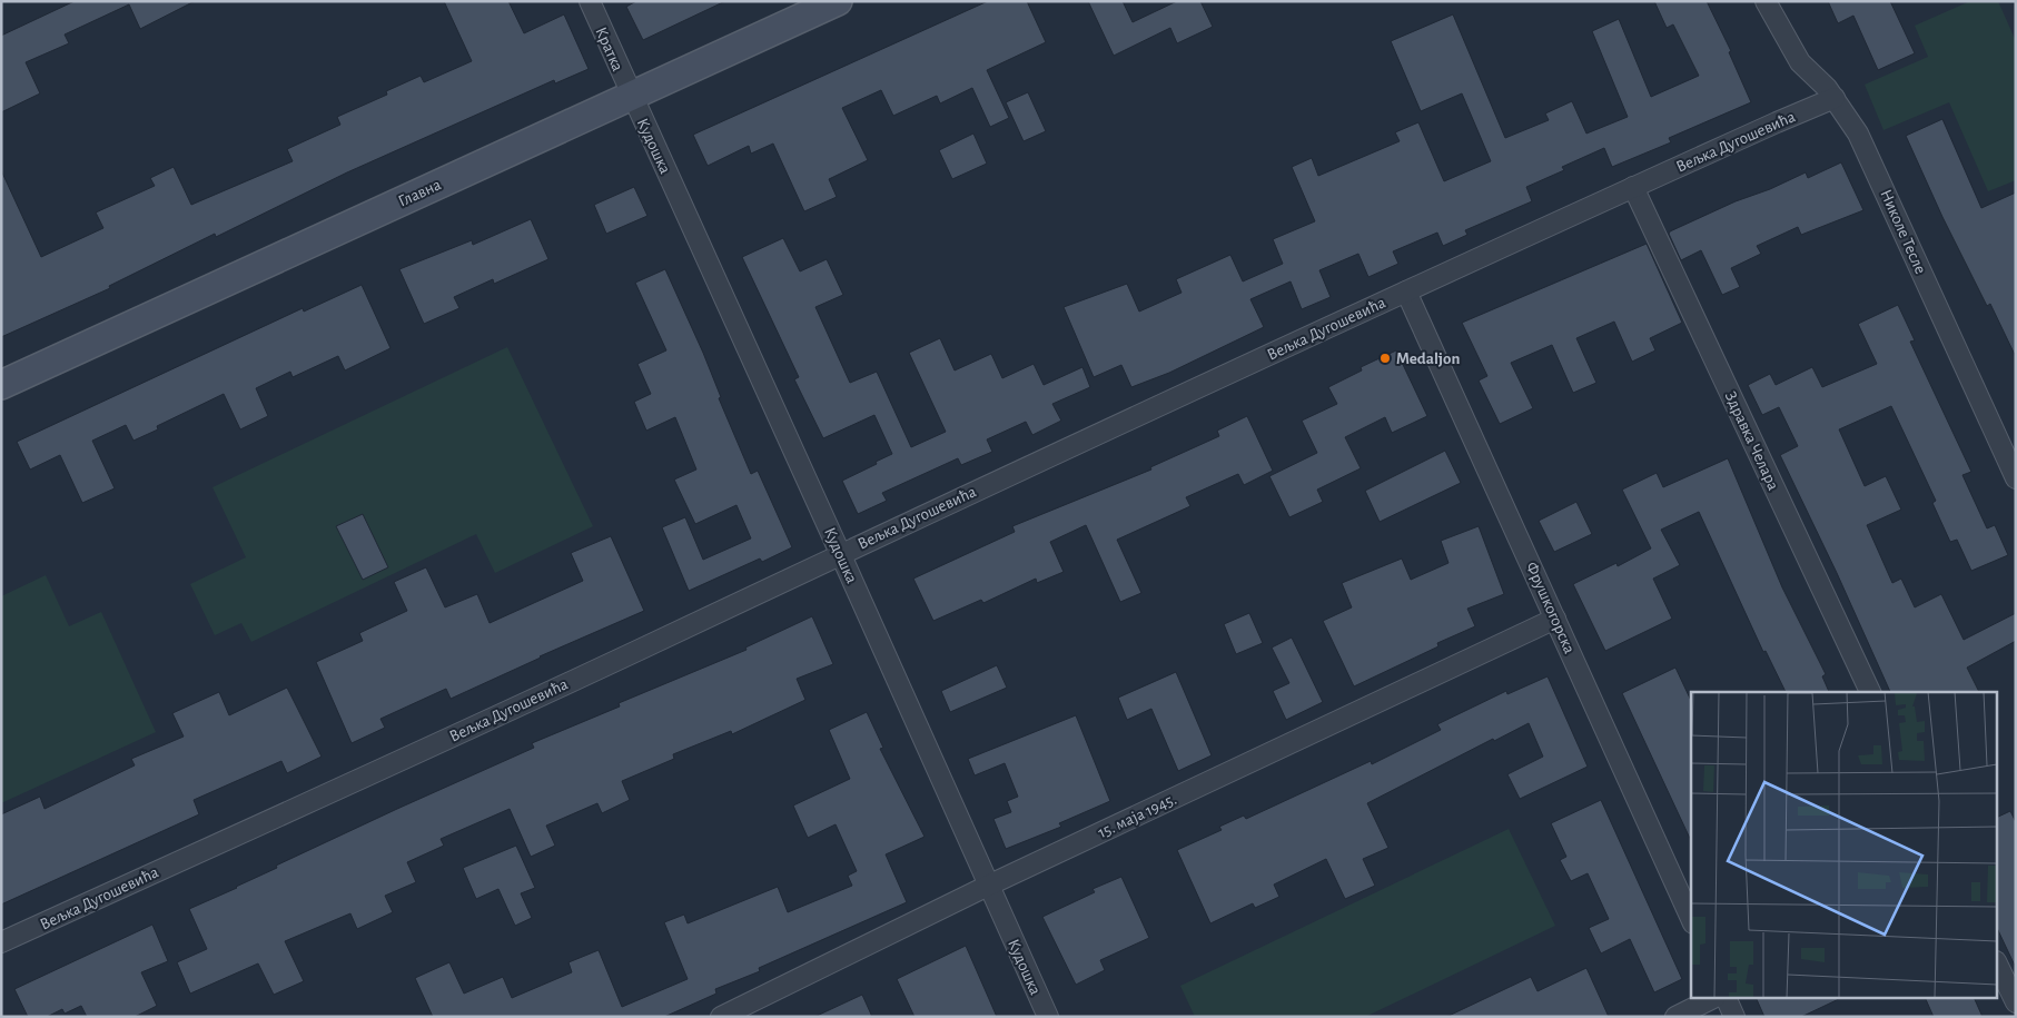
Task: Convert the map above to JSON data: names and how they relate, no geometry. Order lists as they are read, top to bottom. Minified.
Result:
{"streets":{"main road":["Главна"],"street":["Кратка","Вељка Дугошевића","Кудошка","Николе Тесле","Здравка Челара","Фрушкогорска","15. маја 1945."]},"crossings":[["Кратка","Кудошка"],["Кратка","Главна"],["Вељка Дугошевића","Кудошка"],["Вељка Дугошевића","Николе Тесле"],["Вељка Дугошевића","Здравка Челара"],["Вељка Дугошевића","Фрушкогорска"],["Кудошка","Главна"],["Кудошка","15. маја 1945."],["Фрушкогорска","15. маја 1945."]],"places":["Medaljon"]}
